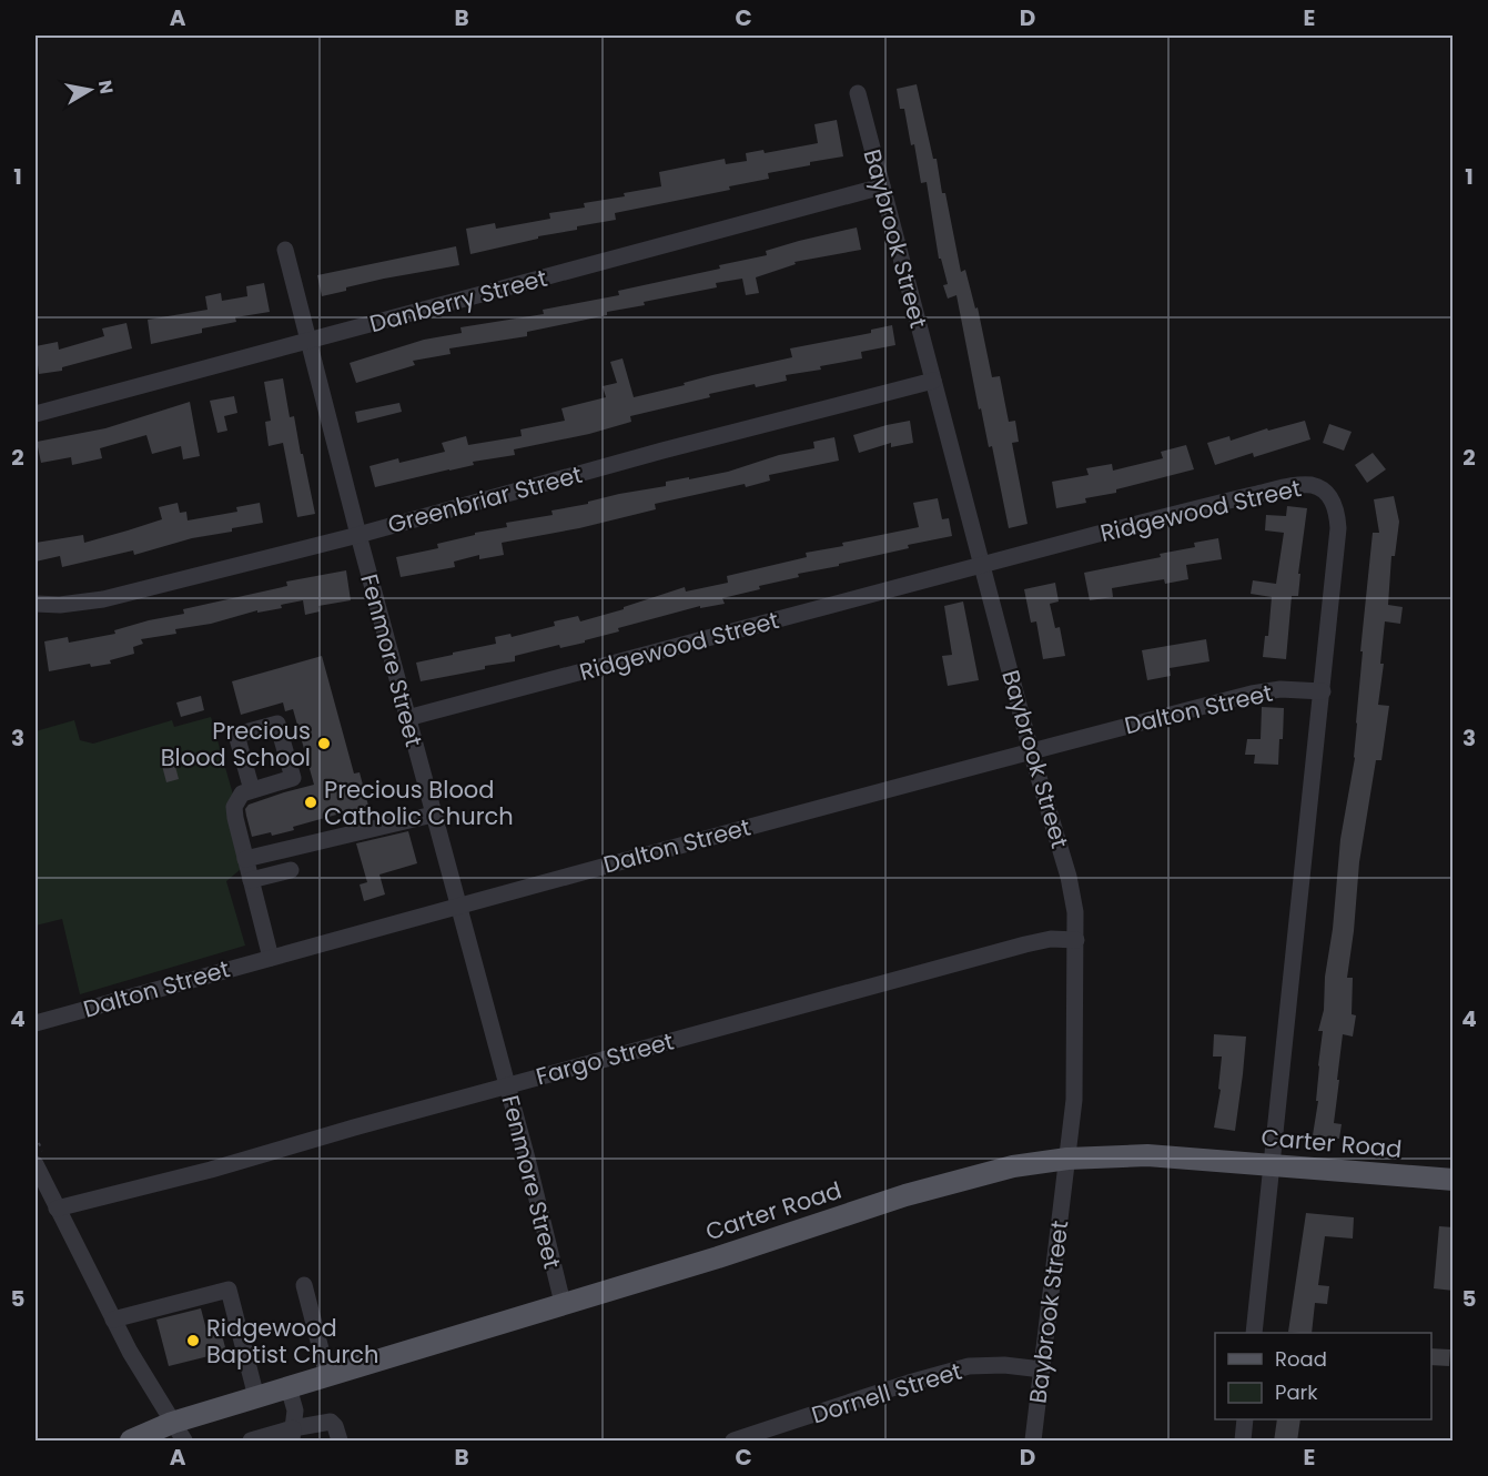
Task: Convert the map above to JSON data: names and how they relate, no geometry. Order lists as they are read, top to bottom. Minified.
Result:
{"streets":{"main road":["Carter Road"],"street":["Baybrook Street","Danberry Street","Greenbriar Street","Ridgewood Street","Fenmore Street","Dalton Street","Fargo Street","Dornell Street"]},"crossings":[["Baybrook Street","Danberry Street"],["Baybrook Street","Greenbriar Street"],["Baybrook Street","Ridgewood Street"],["Baybrook Street","Dalton Street"],["Baybrook Street","Fargo Street"],["Baybrook Street","Carter Road"],["Baybrook Street","Dornell Street"],["Danberry Street","Fenmore Street"],["Greenbriar Street","Fenmore Street"],["Ridgewood Street","Fenmore Street"],["Ridgewood Street","Dalton Street"],["Ridgewood Street","Carter Road"],["Fenmore Street","Dalton Street"],["Fenmore Street","Fargo Street"],["Fenmore Street","Carter Road"]],"places":["Precious Blood School","Precious Blood Catholic Church","Ridgewood Baptist Church"],"legend":["Road","Park"],"north":"right","grid":{"columns":["A","B","C","D","E"],"rows":["1","2","3","4","5"]}}
